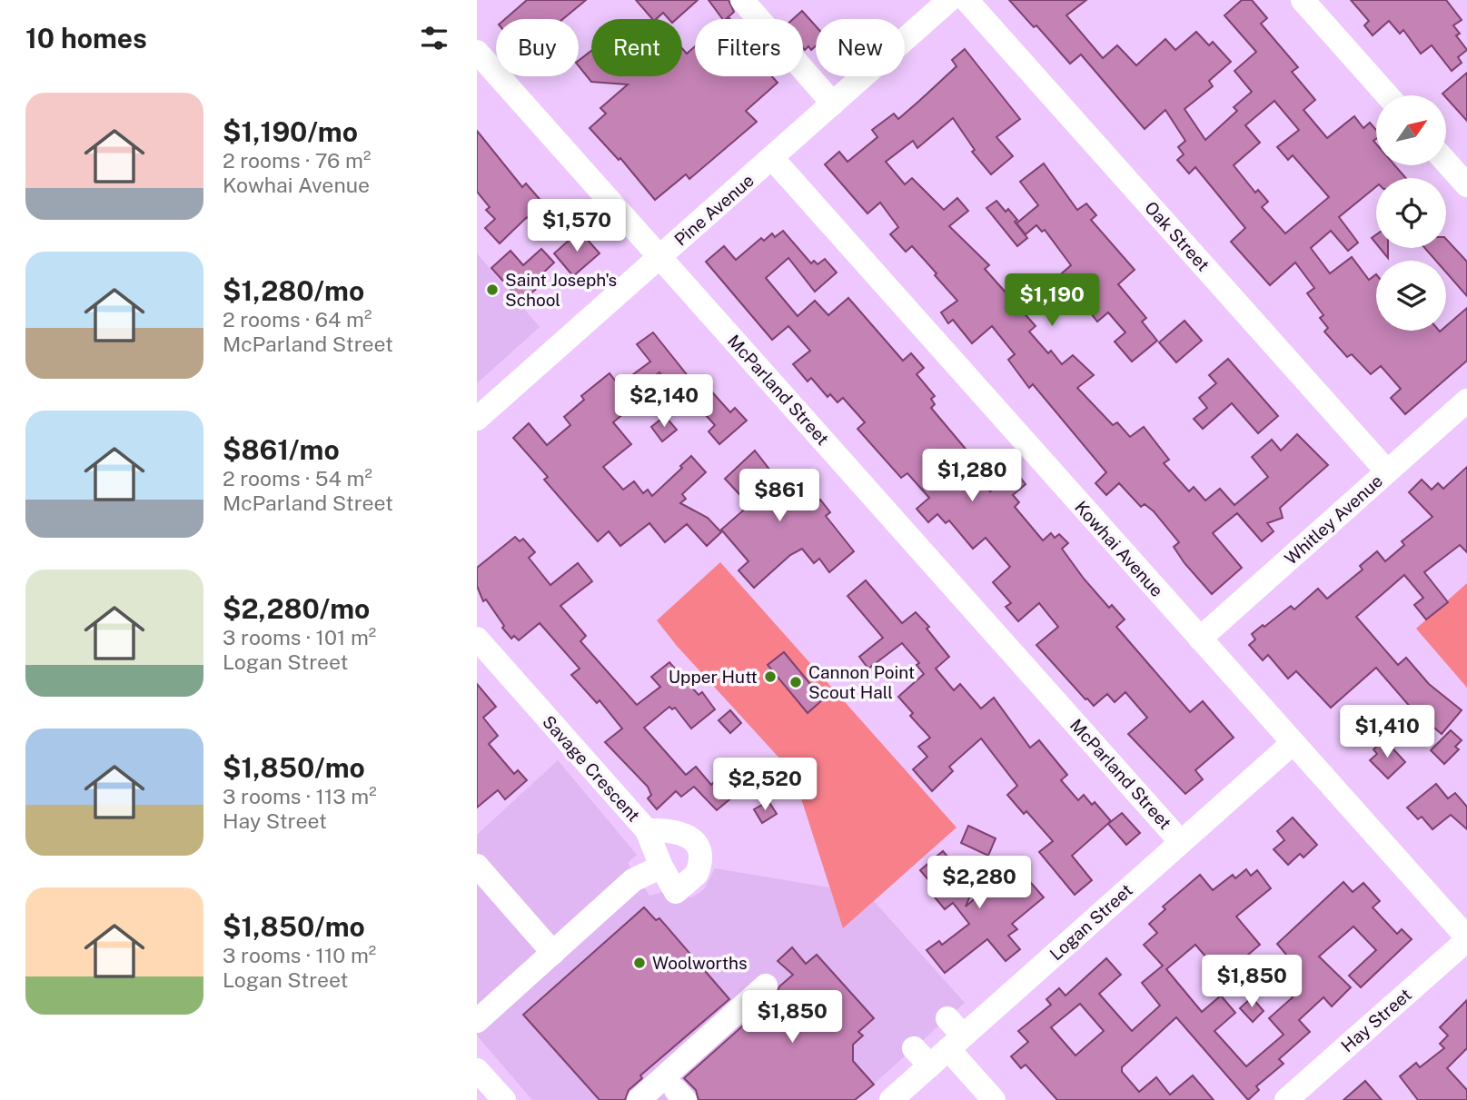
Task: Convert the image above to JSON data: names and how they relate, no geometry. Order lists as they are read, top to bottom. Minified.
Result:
{"streets":{"street":["Pine Avenue","Oak Street","McParland Street","Whitley Avenue","Kowhai Avenue","Savage Crescent","Logan Street","Hay Street"]},"crossings":[["Pine Avenue","McParland Street"],["Pine Avenue","Kowhai Avenue"],["Oak Street","Whitley Avenue"],["McParland Street","Logan Street"],["Whitley Avenue","Kowhai Avenue"],["Kowhai Avenue","Logan Street"],["Kowhai Avenue","Hay Street"]],"places":["Saint Joseph's School","Upper Hutt","Cannon Point Scout Hall","Woolworths"],"north":"top right","page":{"heading":"10 homes","chip":["Buy","Rent","Filters","New"],"list":[{"name":"$1,190/mo","note":"2 rooms · 76 m² · Kowhai Avenue"},{"name":"$1,280/mo","note":"2 rooms · 64 m² · McParland Street"},{"name":"$861/mo","note":"2 rooms · 54 m² · McParland Street"},{"name":"$2,280/mo","note":"3 rooms · 101 m² · Logan Street"},{"name":"$1,850/mo","note":"3 rooms · 113 m² · Hay Street"},{"name":"$1,850/mo","note":"3 rooms · 110 m² · Logan Street"}],"price":["$1,570","$1,190","$2,140","$1,280","$861","$1,410","$2,520","$2,280","$1,850","$1,850"]}}
